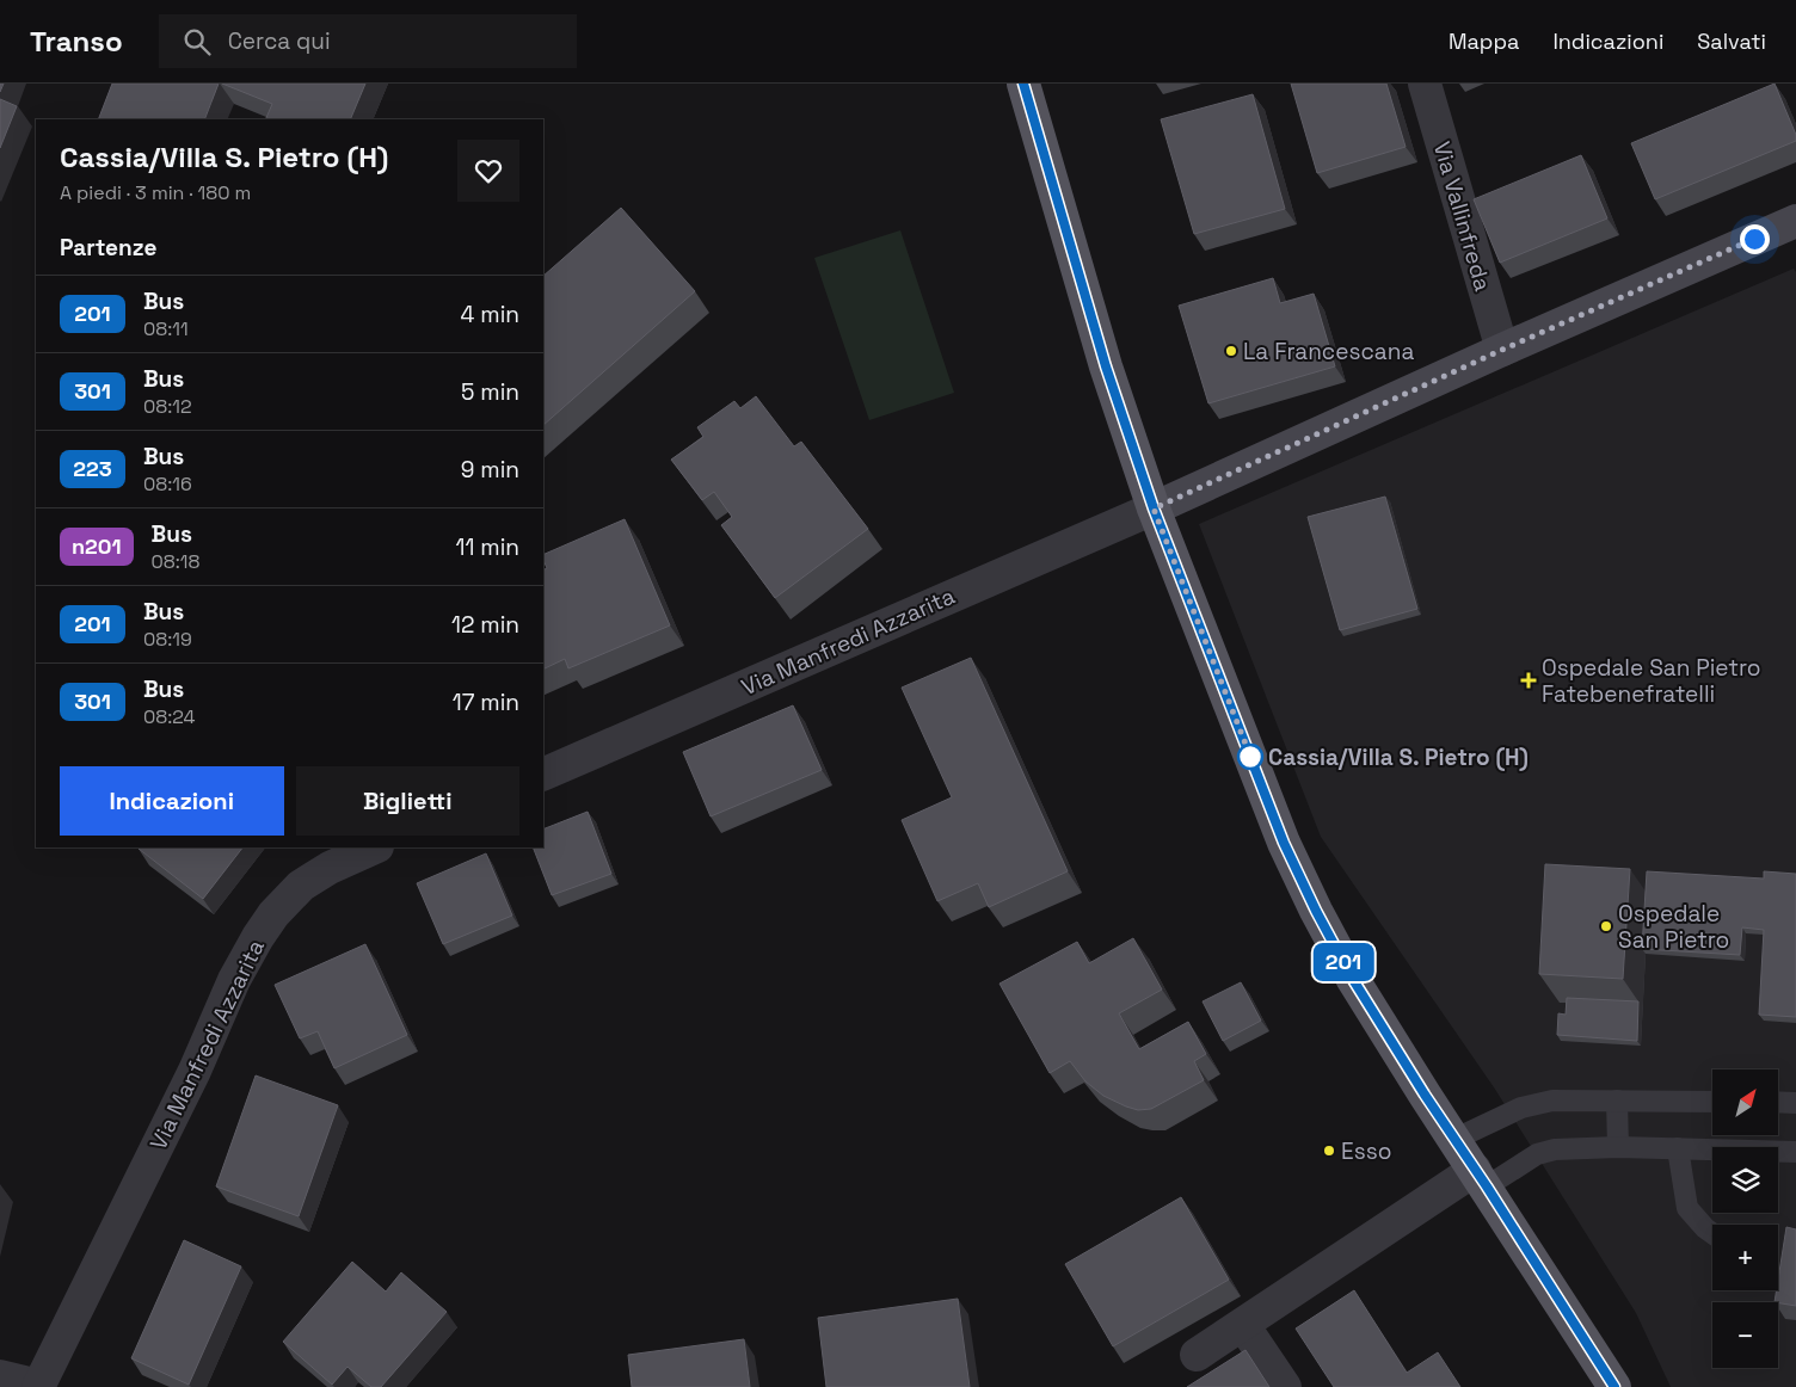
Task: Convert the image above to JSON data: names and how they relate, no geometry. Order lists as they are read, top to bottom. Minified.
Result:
{"streets":{"street":["Via Vallinfreda","Via Manfredi Azzarita"]},"places":{"other":["La Francescana","Cassia/Villa S. Pietro (H)","Ospedale San Pietro","Esso"],"health":["Ospedale San Pietro Fatebenefratelli"]},"lines":["bus line 201"],"north":"top right","page":{"header":"Transo","search":"Cerca qui","nav":["Mappa","Indicazioni","Salvati"],"on_map":"201","heading":[["Cassia/Villa S. Pietro (H)","A piedi · 3 min · 180 m"],"Partenze"],"list":[{"mark":"201","name":"Bus","note":"08:11","value":"4 min"},{"mark":"301","name":"Bus","note":"08:12","value":"5 min"},{"mark":"223","name":"Bus","note":"08:16","value":"9 min"},{"mark":"n201","name":"Bus","note":"08:18","value":"11 min"},{"mark":"201","name":"Bus","note":"08:19","value":"12 min"},{"mark":"301","name":"Bus","note":"08:24","value":"17 min"}],"buttons":["Indicazioni","Biglietti"],"map_buttons":["+","−"]}}
